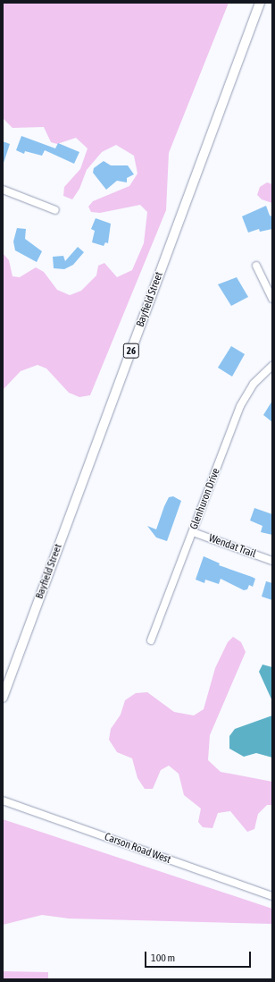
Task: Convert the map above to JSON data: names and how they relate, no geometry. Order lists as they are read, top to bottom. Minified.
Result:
{"streets":{"main road":["Bayfield Street","26"],"street":["Glenhuron Drive","Wendat Trail","Carson Road West"]},"crossings":[["Glenhuron Drive","Wendat Trail"]],"scale_bar":"100 m"}
